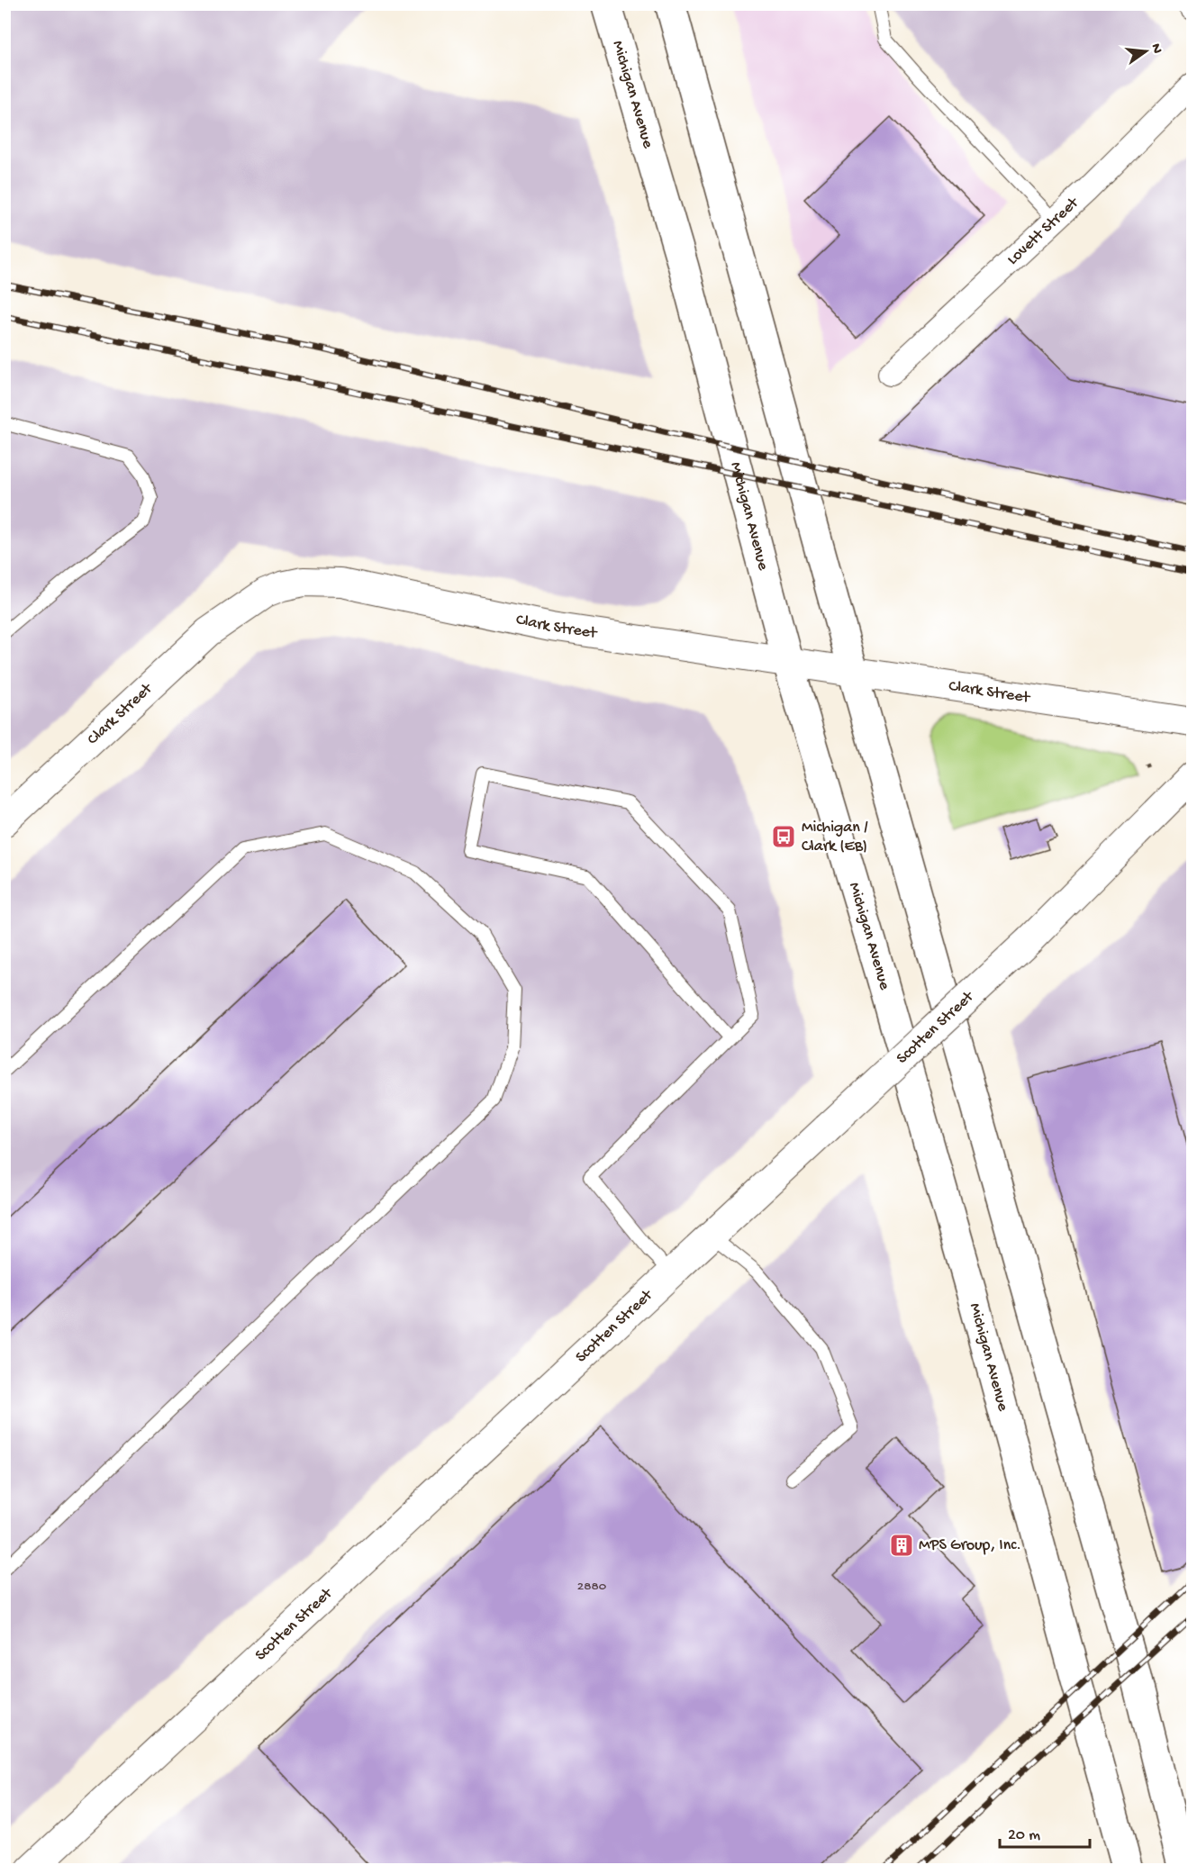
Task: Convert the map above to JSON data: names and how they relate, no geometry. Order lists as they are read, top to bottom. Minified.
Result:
{"streets":{"main road":["Michigan Avenue"],"street":["Lovett Street","Clark Street","Scotten Street"]},"crossings":[["Michigan Avenue","Clark Street"]],"places":{"bus stop":["Michigan / Clark (EB)"],"building":["MPS Group, Inc."]},"house_numbers":["2880"],"scale_bar":"20 m","north":"right"}
